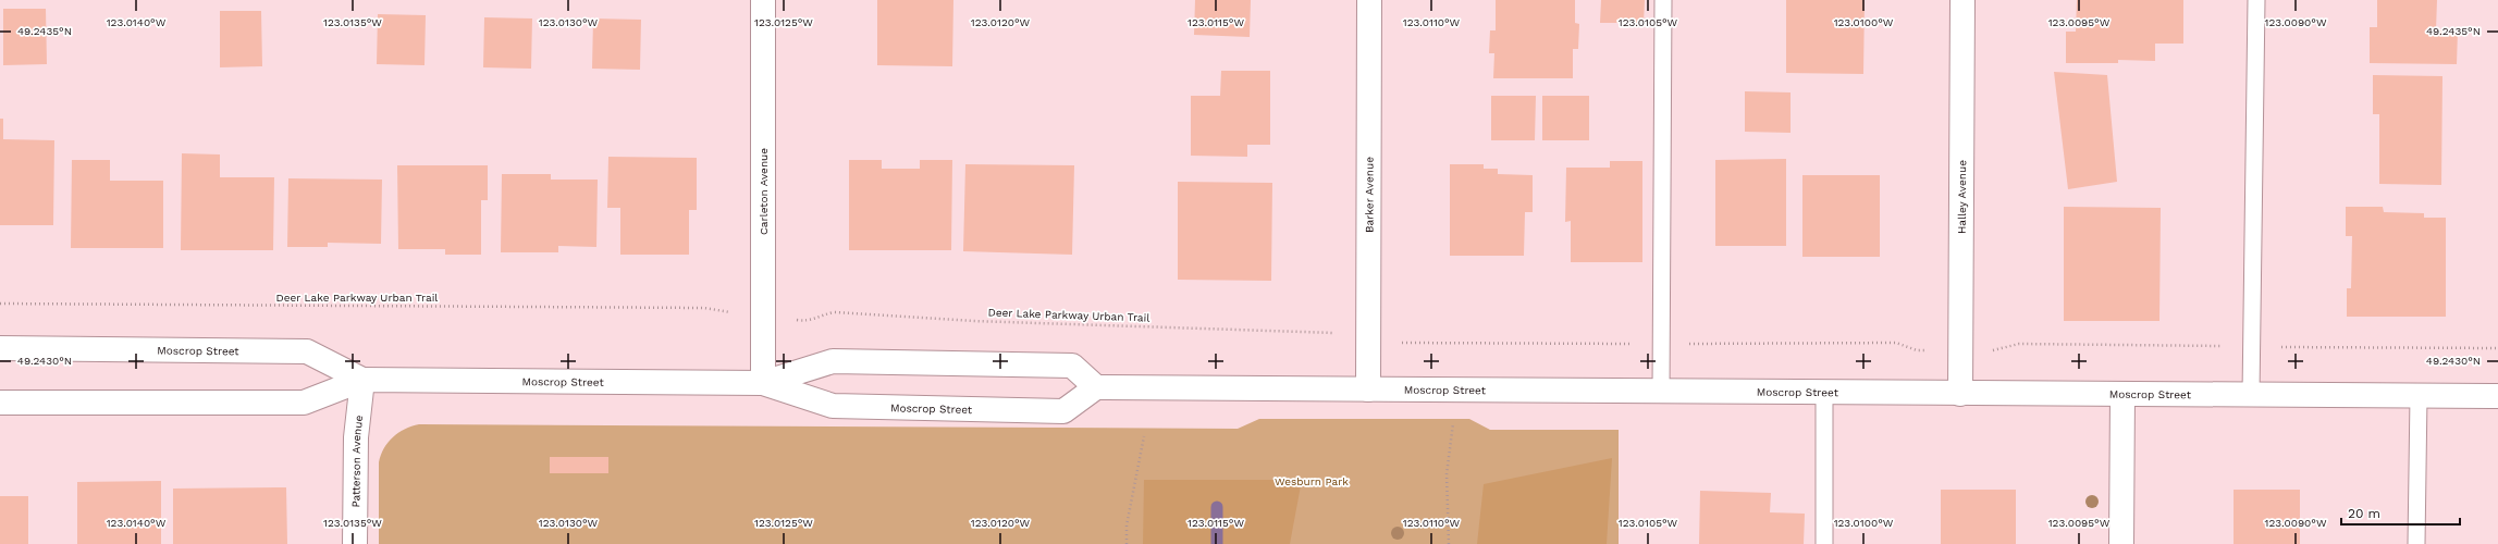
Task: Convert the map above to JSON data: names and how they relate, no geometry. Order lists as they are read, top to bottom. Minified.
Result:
{"streets":{"street":["Carleton Avenue","Barker Avenue","Halley Avenue","Moscrop Street","Patterson Avenue"],"path":["Deer Lake Parkway Urban Trail"]},"crossings":[["Carleton Avenue","Moscrop Street"],["Barker Avenue","Moscrop Street"],["Halley Avenue","Moscrop Street"],["Moscrop Street","Patterson Avenue"]],"parks":["Wesburn Park"],"scale_bar":"20 m","coordinates":["123.0140°W","123.0135°W","123.0130°W","123.0125°W","123.0120°W","123.0115°W","123.0110°W","123.0105°W","123.0100°W","123.0095°W","123.0090°W","49.2435°N","49.2430°N"]}
